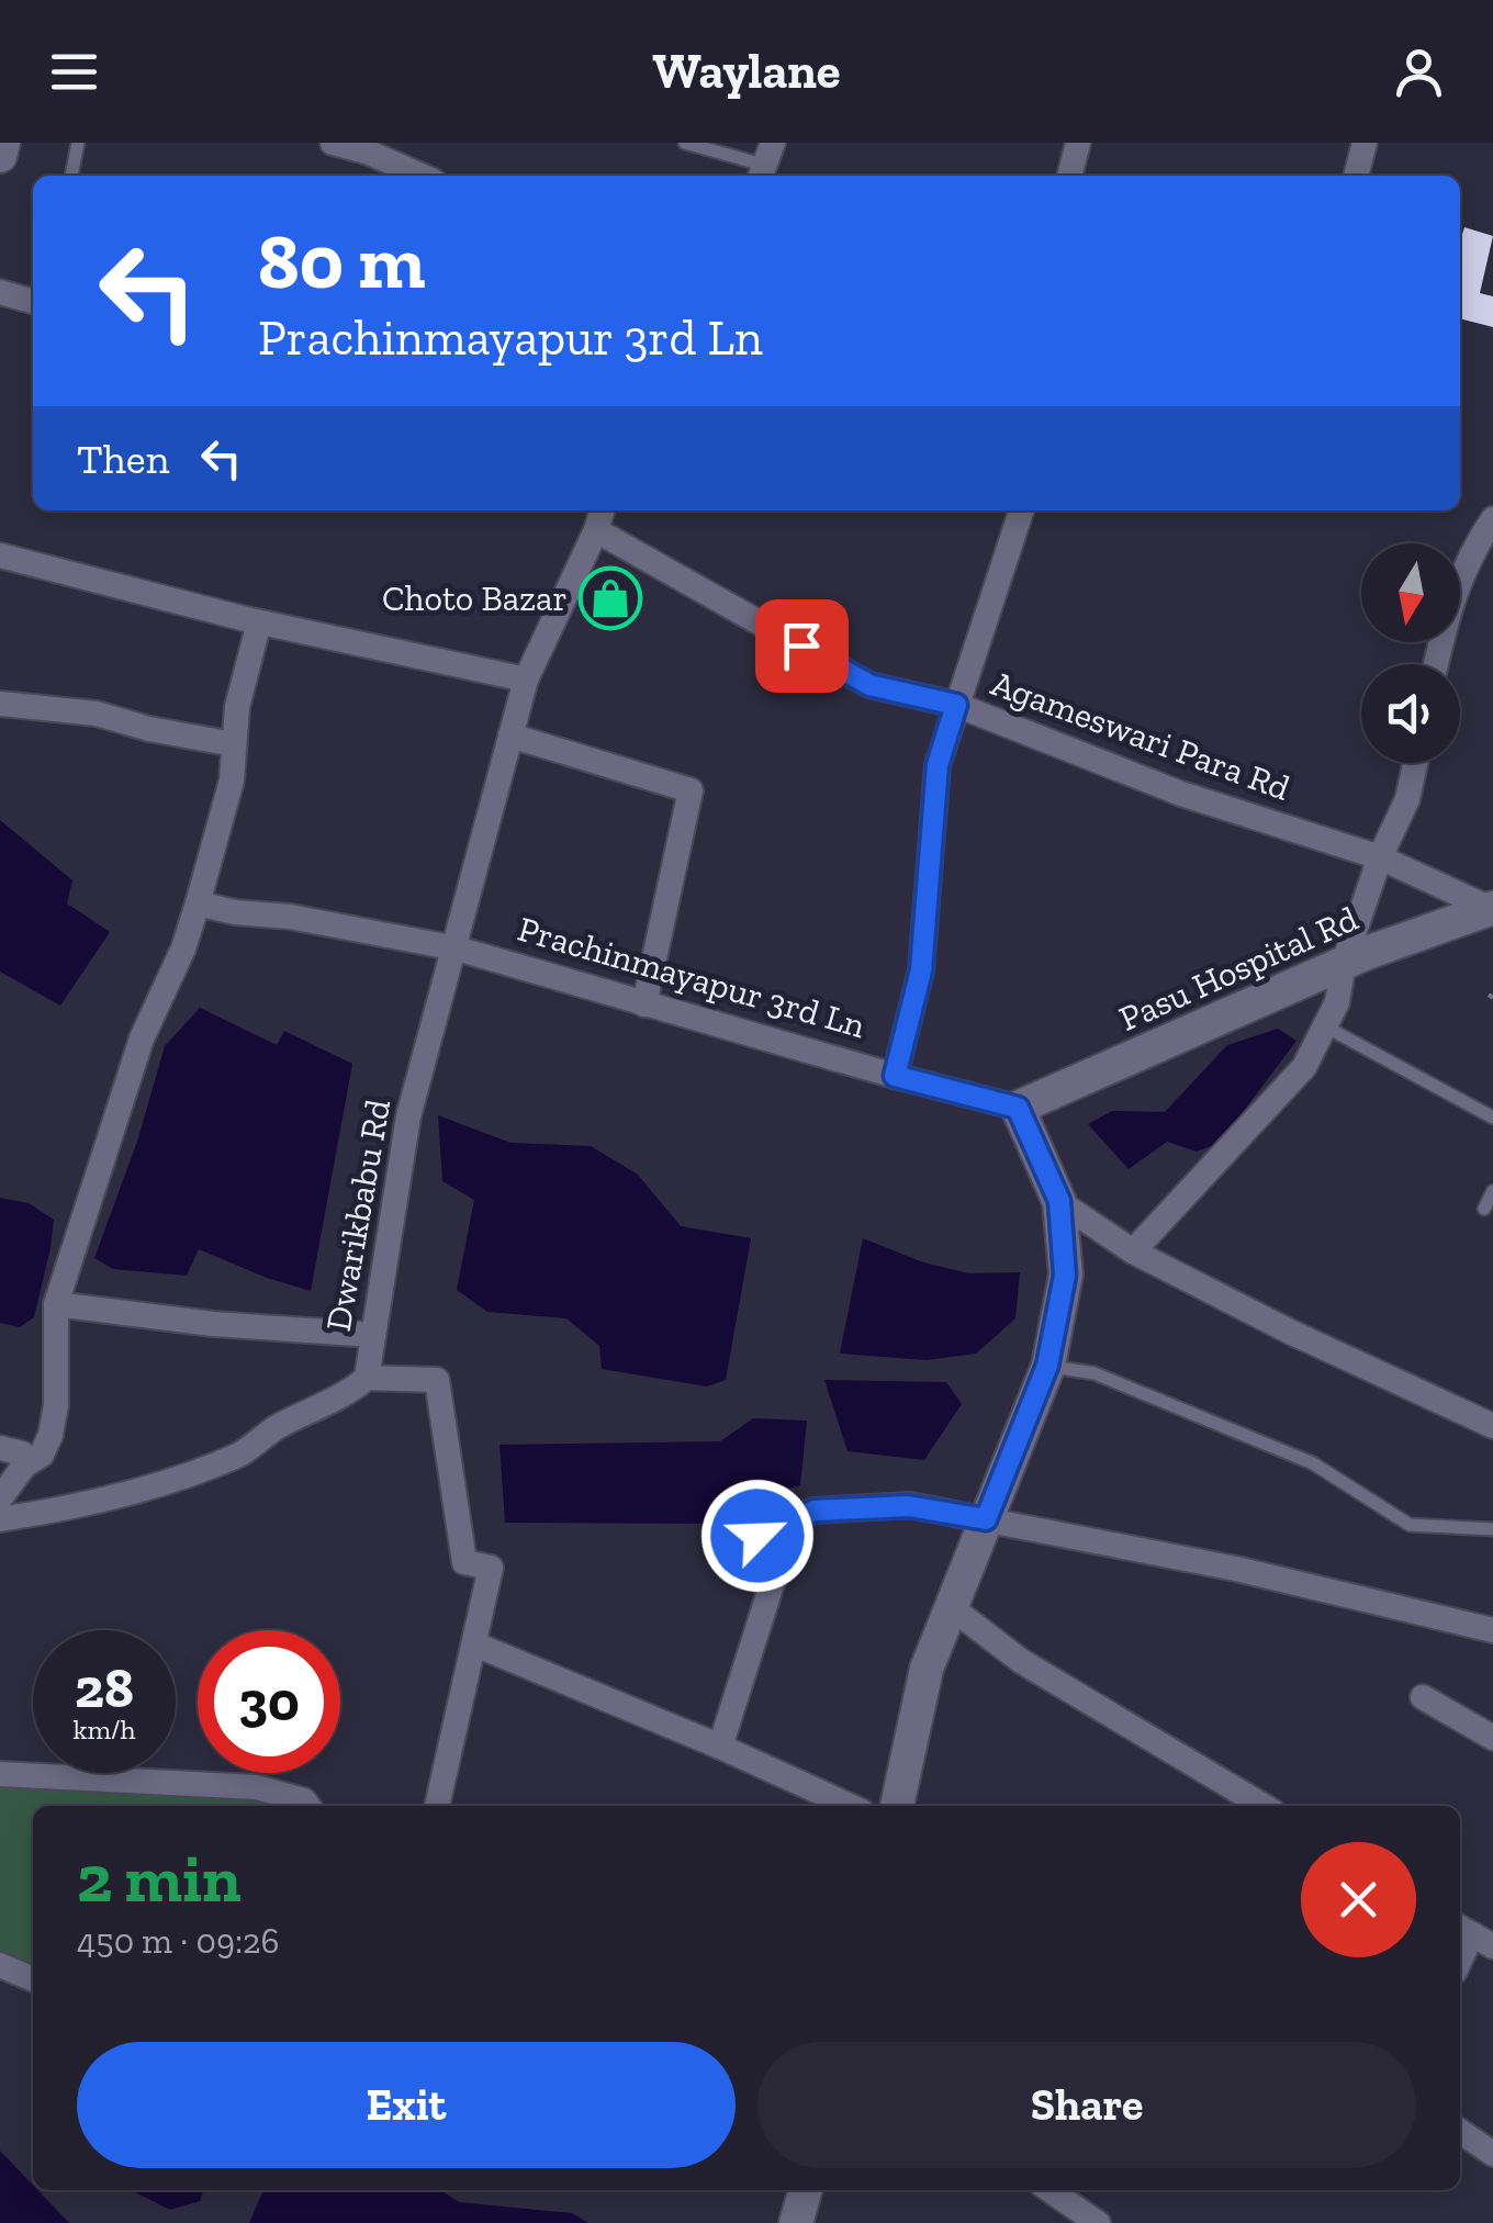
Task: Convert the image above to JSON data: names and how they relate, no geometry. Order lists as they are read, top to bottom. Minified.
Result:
{"streets":{"main road":["Pasu Hospital Rd"],"street":["Agameswari Para Rd","Prachinmayapur 3rd Ln","Dwarikbabu Rd"]},"crossings":[["Agameswari Para Rd","Pasu Hospital Rd"],["Agameswari Para Rd","Dwarikbabu Rd"],["Pasu Hospital Rd","Prachinmayapur 3rd Ln"],["Prachinmayapur 3rd Ln","Dwarikbabu Rd"]],"places":{"shop":["Choto Bazar"]},"north":"bottom","page":{"header":"Waylane","turn":["80 m","Prachinmayapur 3rd Ln"],"then":"Then","speed":"28 km/h","limit":"30","heading":["2 min","450 m · 09:26"],"buttons":["Exit","Share"]}}
